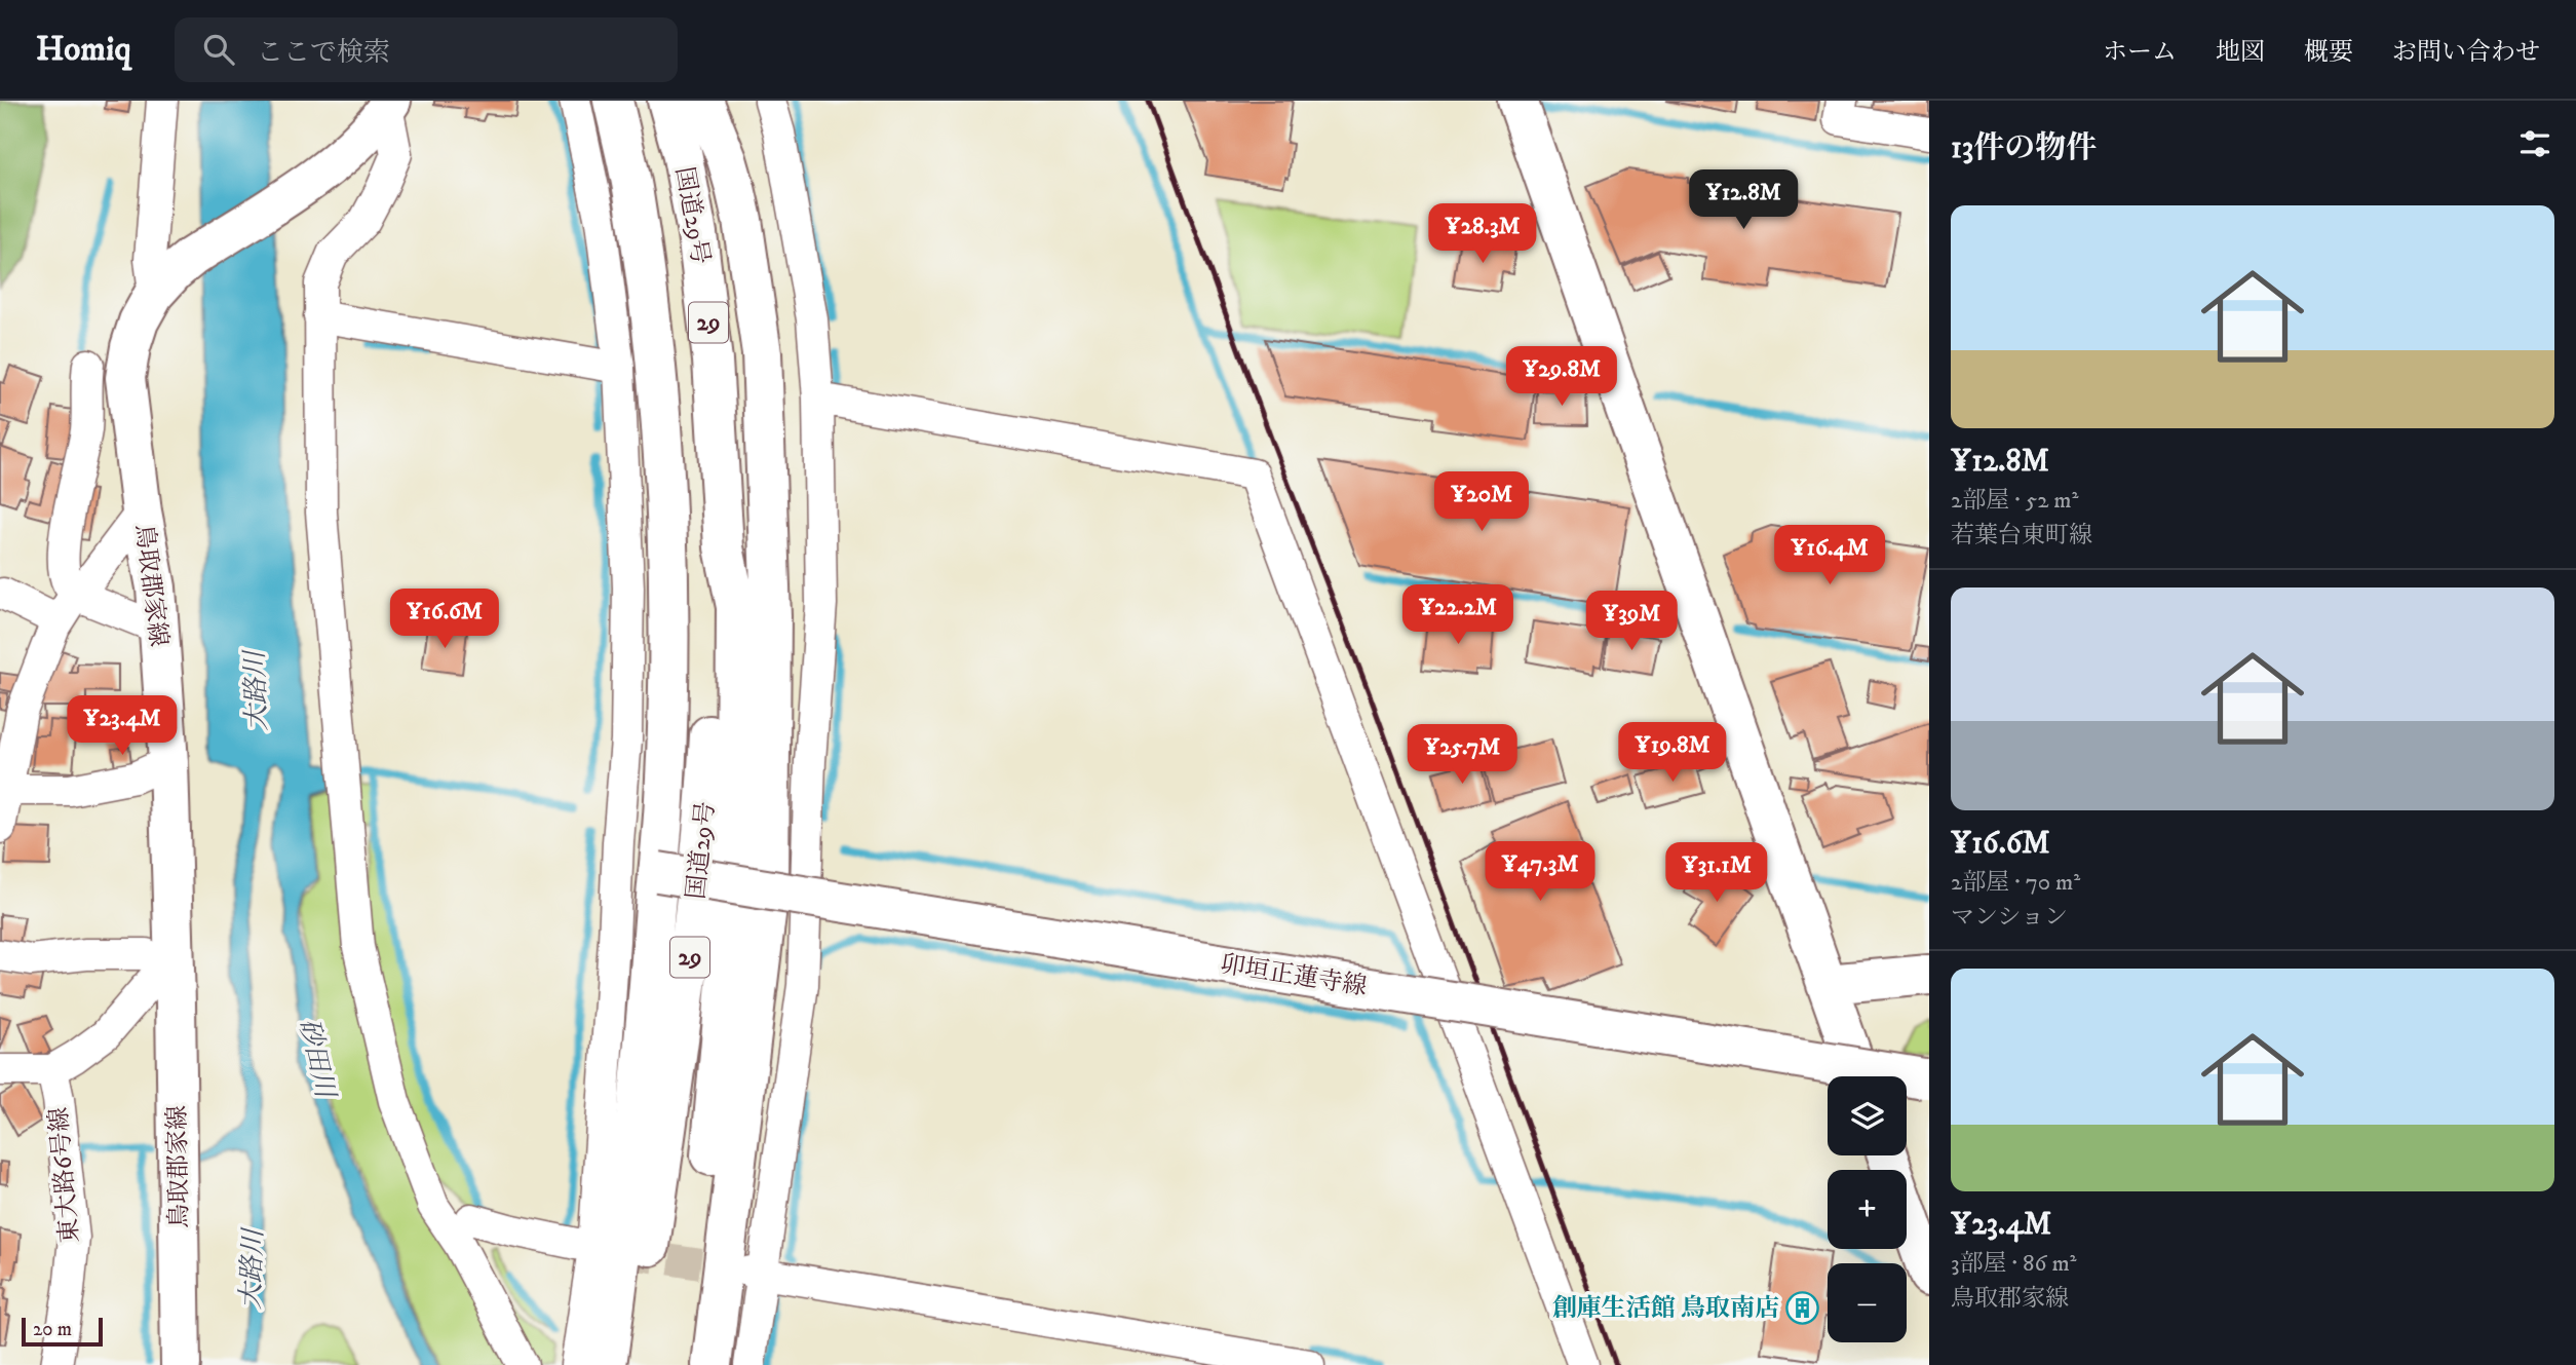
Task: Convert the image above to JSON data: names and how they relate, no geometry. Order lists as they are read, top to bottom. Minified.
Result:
{"streets":{"main road":["国道29号","29","鳥取郡家線","卯垣正蓮寺線"],"street":["東大路6号線"]},"water":["大路川","砂田川"],"places":{"building":["創庫生活館 鳥取南店"]},"scale_bar":"20 m","page":{"header":"Homiq","search":"ここで検索","nav":["ホーム","地図","概要","お問い合わせ"],"heading":"13件の物件","price":["¥12.8M","¥28.3M","¥29.8M","¥20M","¥16.4M","¥22.2M","¥16.6M","¥39M","¥23.4M","¥19.8M","¥25.7M","¥47.3M","¥31.1M"],"list":[{"name":"¥12.8M","note":"2部屋 · 52 m² · 若葉台東町線"},{"name":"¥16.6M","note":"2部屋 · 70 m² · マンション"},{"name":"¥23.4M","note":"3部屋 · 86 m² · 鳥取郡家線"}],"map_buttons":["+","−"],"scale":"20 m"}}
